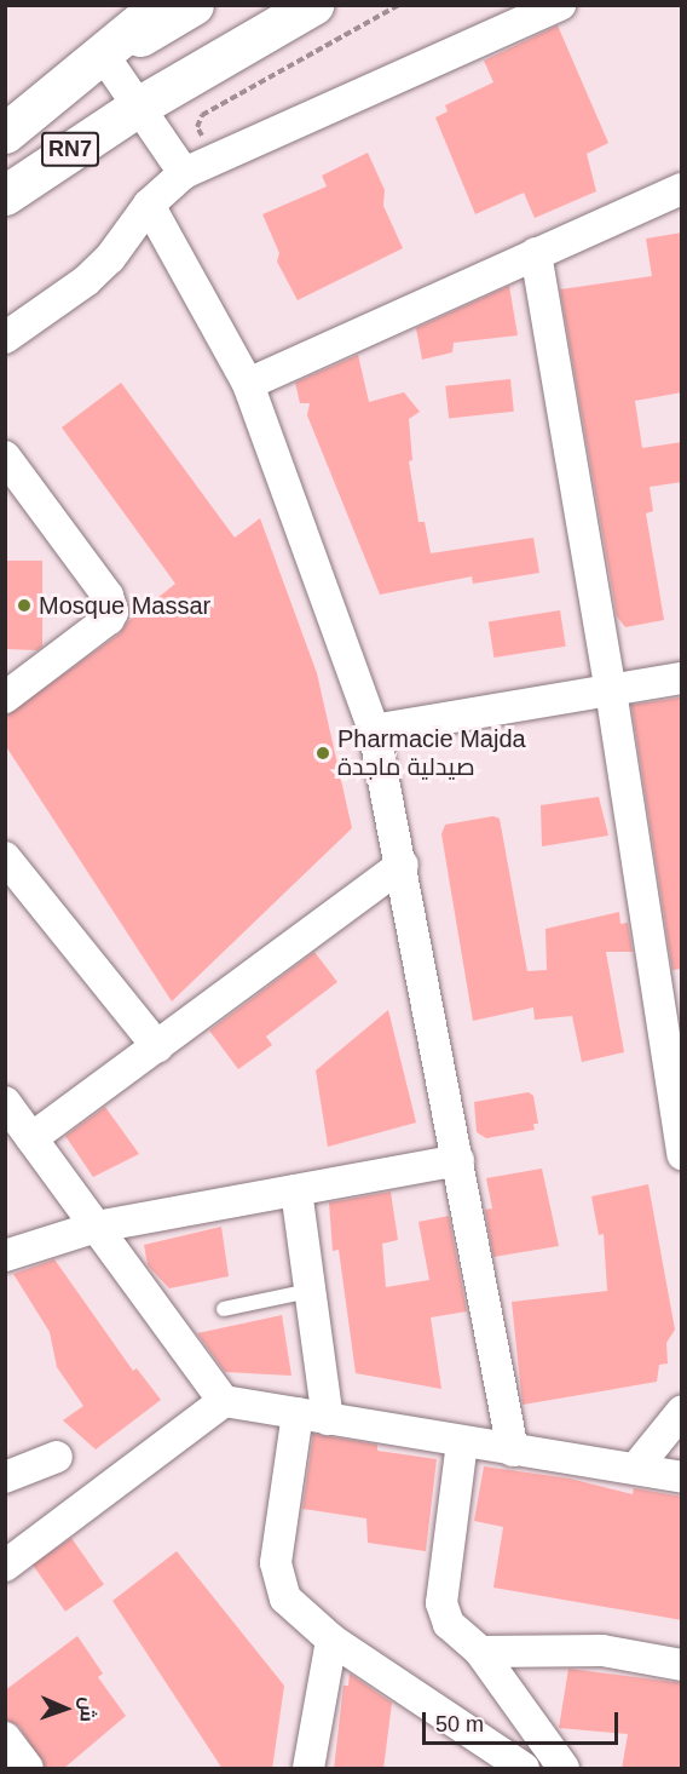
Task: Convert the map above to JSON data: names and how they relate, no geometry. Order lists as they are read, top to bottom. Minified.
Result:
{"streets":{"highway":["RN7"]},"places":["Mosque Massar","Pharmacie Majda صيدلية ماجدة"],"scale_bar":"50 m","north":"right"}
